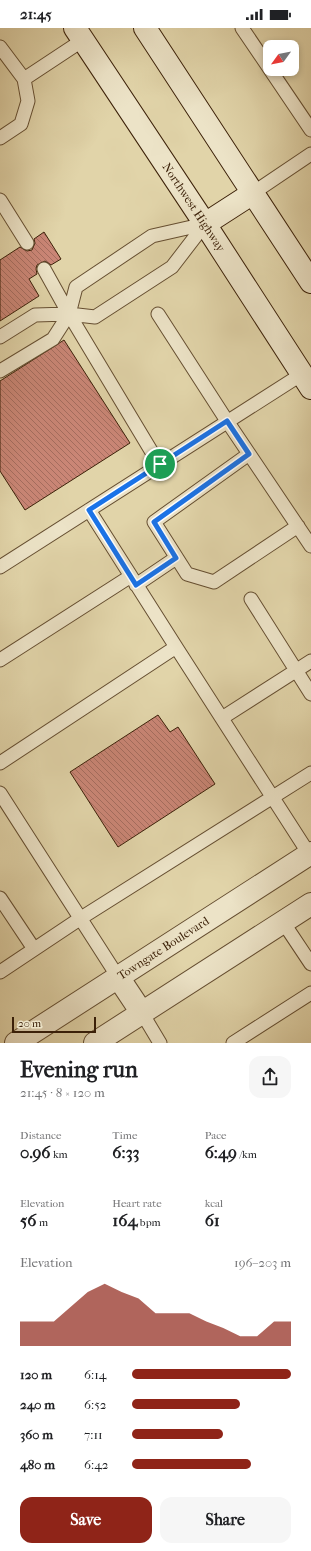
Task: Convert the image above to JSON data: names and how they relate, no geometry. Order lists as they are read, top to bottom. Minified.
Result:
{"streets":{"main road":["Northwest Highway","Towngate Boulevard"]},"scale_bar":"20 m","north":"bottom left","page":{"status":"21:45","scale":"20 m","heading":["Evening run","21:45 · 8 × 120 m"],"stats":[["Distance","0.96 km"],["Time","6:33"],["Pace","6:49 /km"],["Elevation","56 m"],["Heart rate","164 bpm"],["kcal","61"]],"chart":["Elevation","196–203 m"],"list":[{"name":"120 m","note":"6:14"},{"name":"240 m","note":"6:52"},{"name":"360 m","note":"7:11"},{"name":"480 m","note":"6:42"}],"buttons":["Save","Share"]}}
